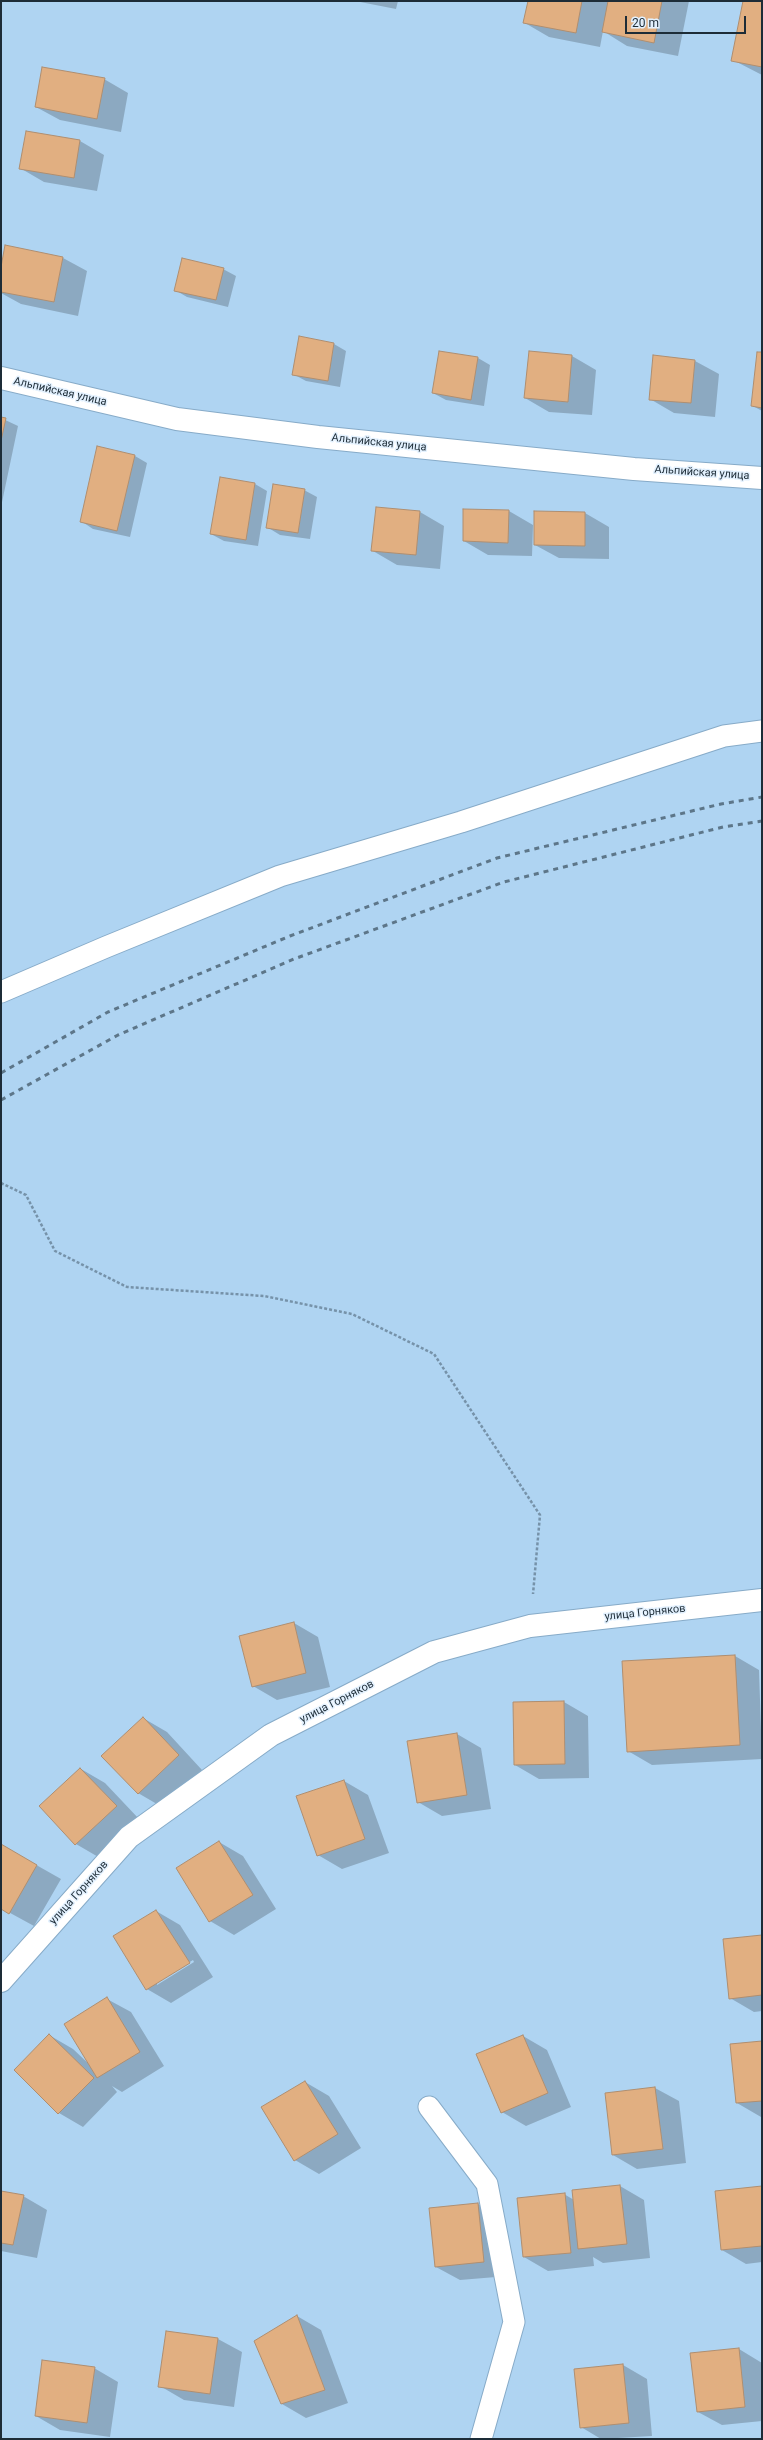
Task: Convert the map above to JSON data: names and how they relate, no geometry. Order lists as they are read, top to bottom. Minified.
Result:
{"streets":{"street":["Альпийская улица","улица Горняков"]},"scale_bar":"20 m"}
